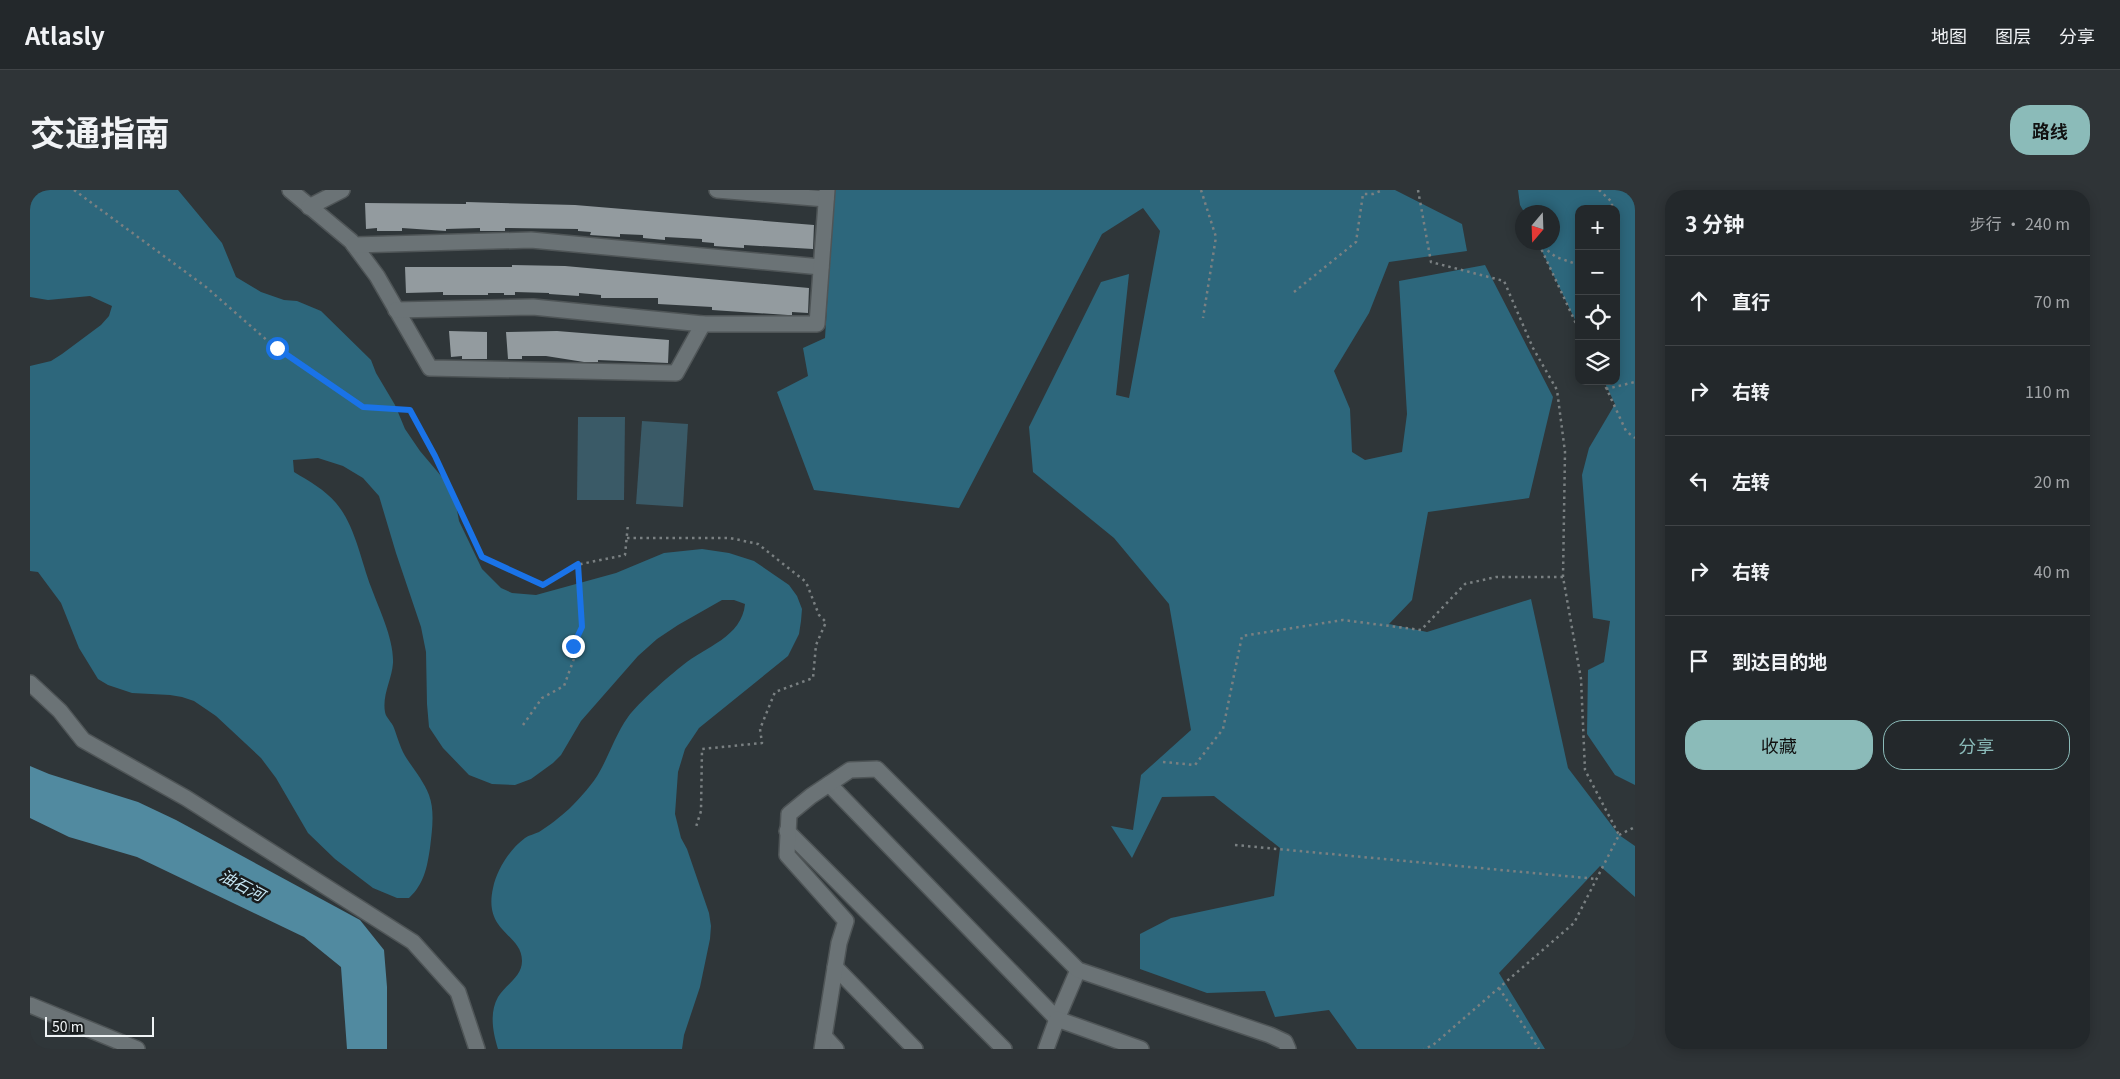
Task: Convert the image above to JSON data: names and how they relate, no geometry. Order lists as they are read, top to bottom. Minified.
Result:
{"water":["油石河"],"scale_bar":"50 m","north":"bottom","page":{"header":"Atlasly","nav":["地图","图层","分享"],"title":"交通指南","buttons":["路线",["收藏","分享"]],"heading":["3 分钟","步行 · 240 m"],"map_buttons":["+","−"],"list":[["直行","70 m"],["右转","110 m"],["左转","20 m"],["右转","40 m"],"到达目的地"],"scale":"50 m"}}
